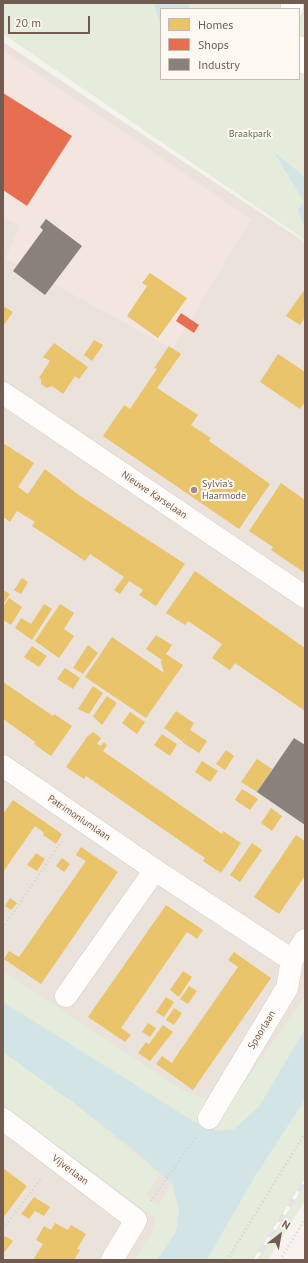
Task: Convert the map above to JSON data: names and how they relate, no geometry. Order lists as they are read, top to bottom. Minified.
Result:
{"streets":{"street":["Nieuwe Karselaan","Patrimoniumlaan","Spoorlaan","Vijverlaan"]},"crossings":[["Patrimoniumlaan","Spoorlaan"]],"parks":["Braakpark"],"places":["Sylvia's Haarmode"],"legend":["Homes","Shops","Industry"],"scale_bar":"20 m","north":"top right"}
